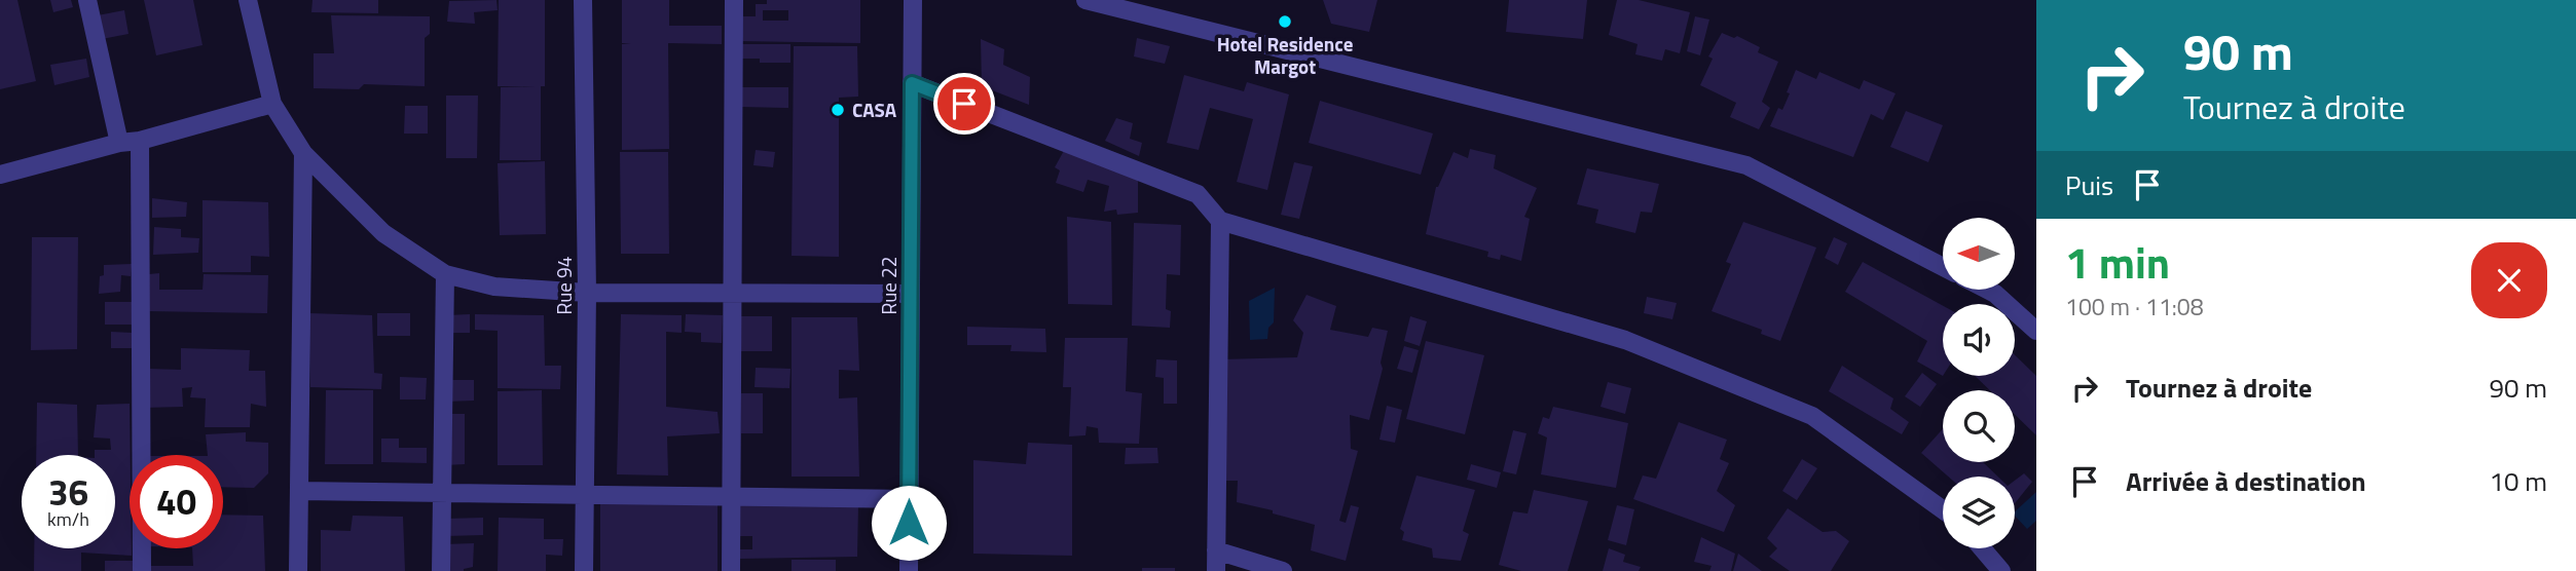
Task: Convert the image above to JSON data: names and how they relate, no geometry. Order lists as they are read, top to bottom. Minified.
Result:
{"streets":{"street":["Rue 94","Rue 22"]},"places":["Hotel Residence Margot","CASA"],"north":"left","page":{"turn":["90 m","Tournez à droite"],"then":"Puis","heading":["1 min","100 m · 11:08"],"list":[{"name":"Tournez à droite","value":"90 m"},{"name":"Arrivée à destination","value":"10 m"}],"speed":"36 km/h","limit":"40"}}
